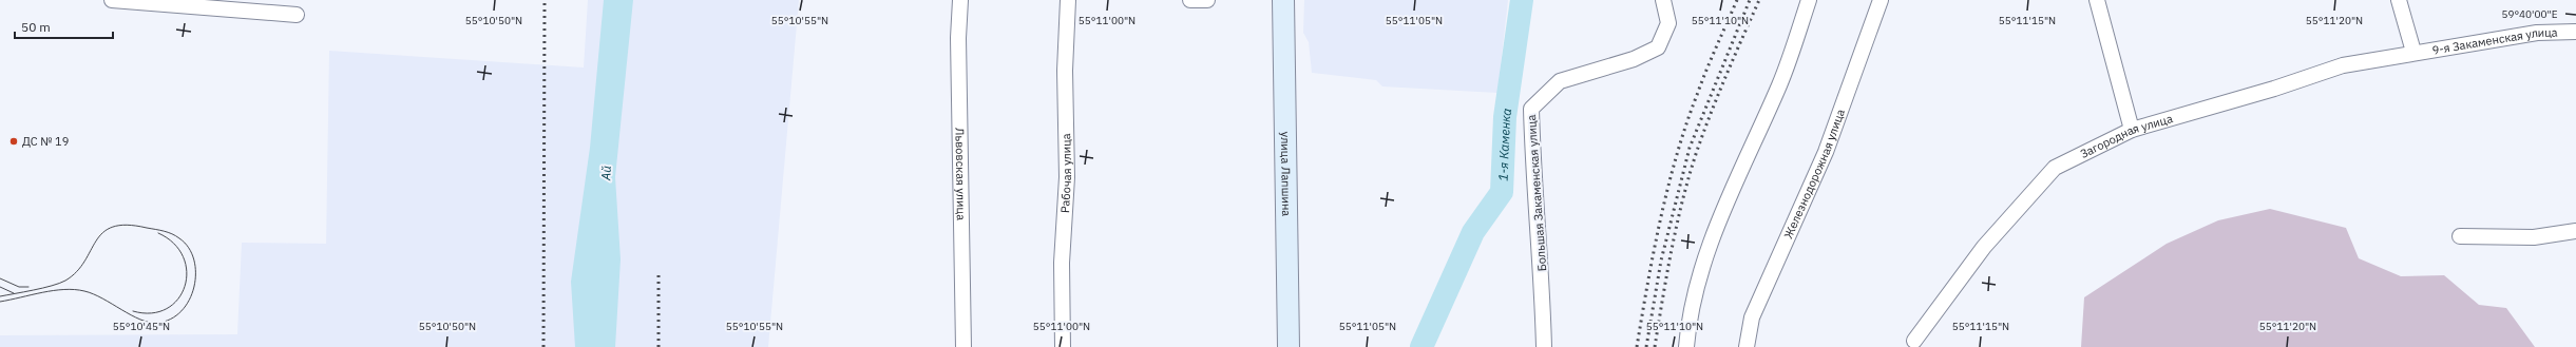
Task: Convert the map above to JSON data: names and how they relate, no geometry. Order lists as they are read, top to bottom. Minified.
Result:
{"streets":{"street":["9-я Закаменская улица","Загородная улица","Львовская улица","улица Лапшина","Рабочая улица","Железнодорожная улица","Большая Закаменская улица"]},"crossings":[["9-я Закаменская улица","Загородная улица"]],"water":["1-я Каменка","Ай"],"places":["ДС № 19"],"scale_bar":"50 m","coordinates":["59°40'00\"E","55°10'50\"N","55°10'55\"N","55°11'00\"N","55°11'05\"N","55°11'10\"N","55°11'15\"N","55°11'20\"N","55°10'45\"N"]}
